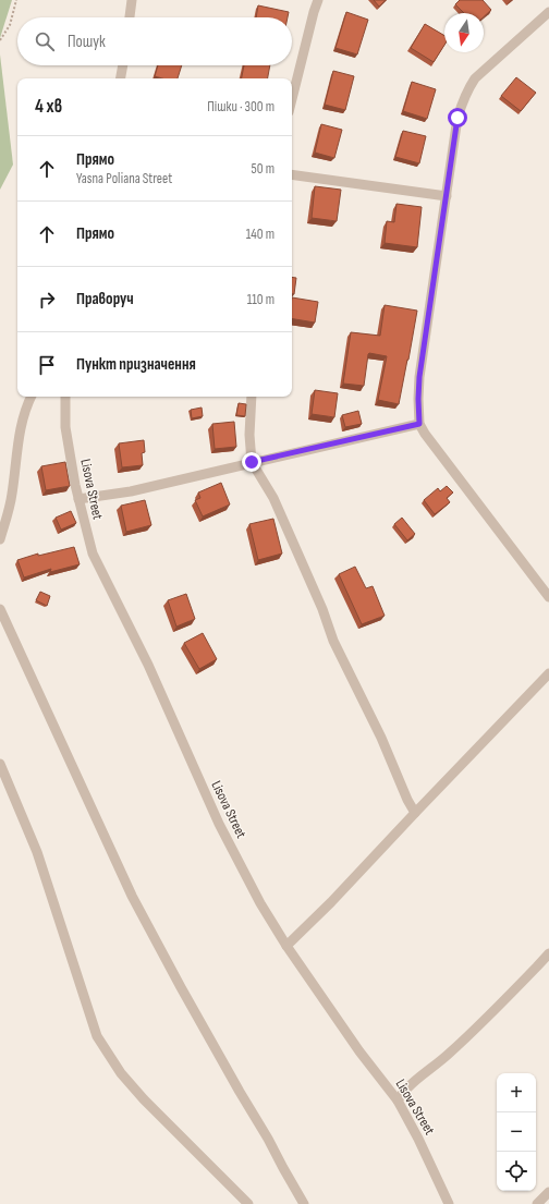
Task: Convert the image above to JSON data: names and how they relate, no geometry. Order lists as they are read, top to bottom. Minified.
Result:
{"streets":{"street":["Lisova Street"]},"north":"bottom","page":{"search":"Пошук","heading":["4 хв","Пішки · 300 m"],"list":[["Прямо","Yasna Poliana Street","50 m"],["Прямо","140 m"],["Праворуч","110 m"],"Пункт призначення"],"map_buttons":["+","−"]}}
